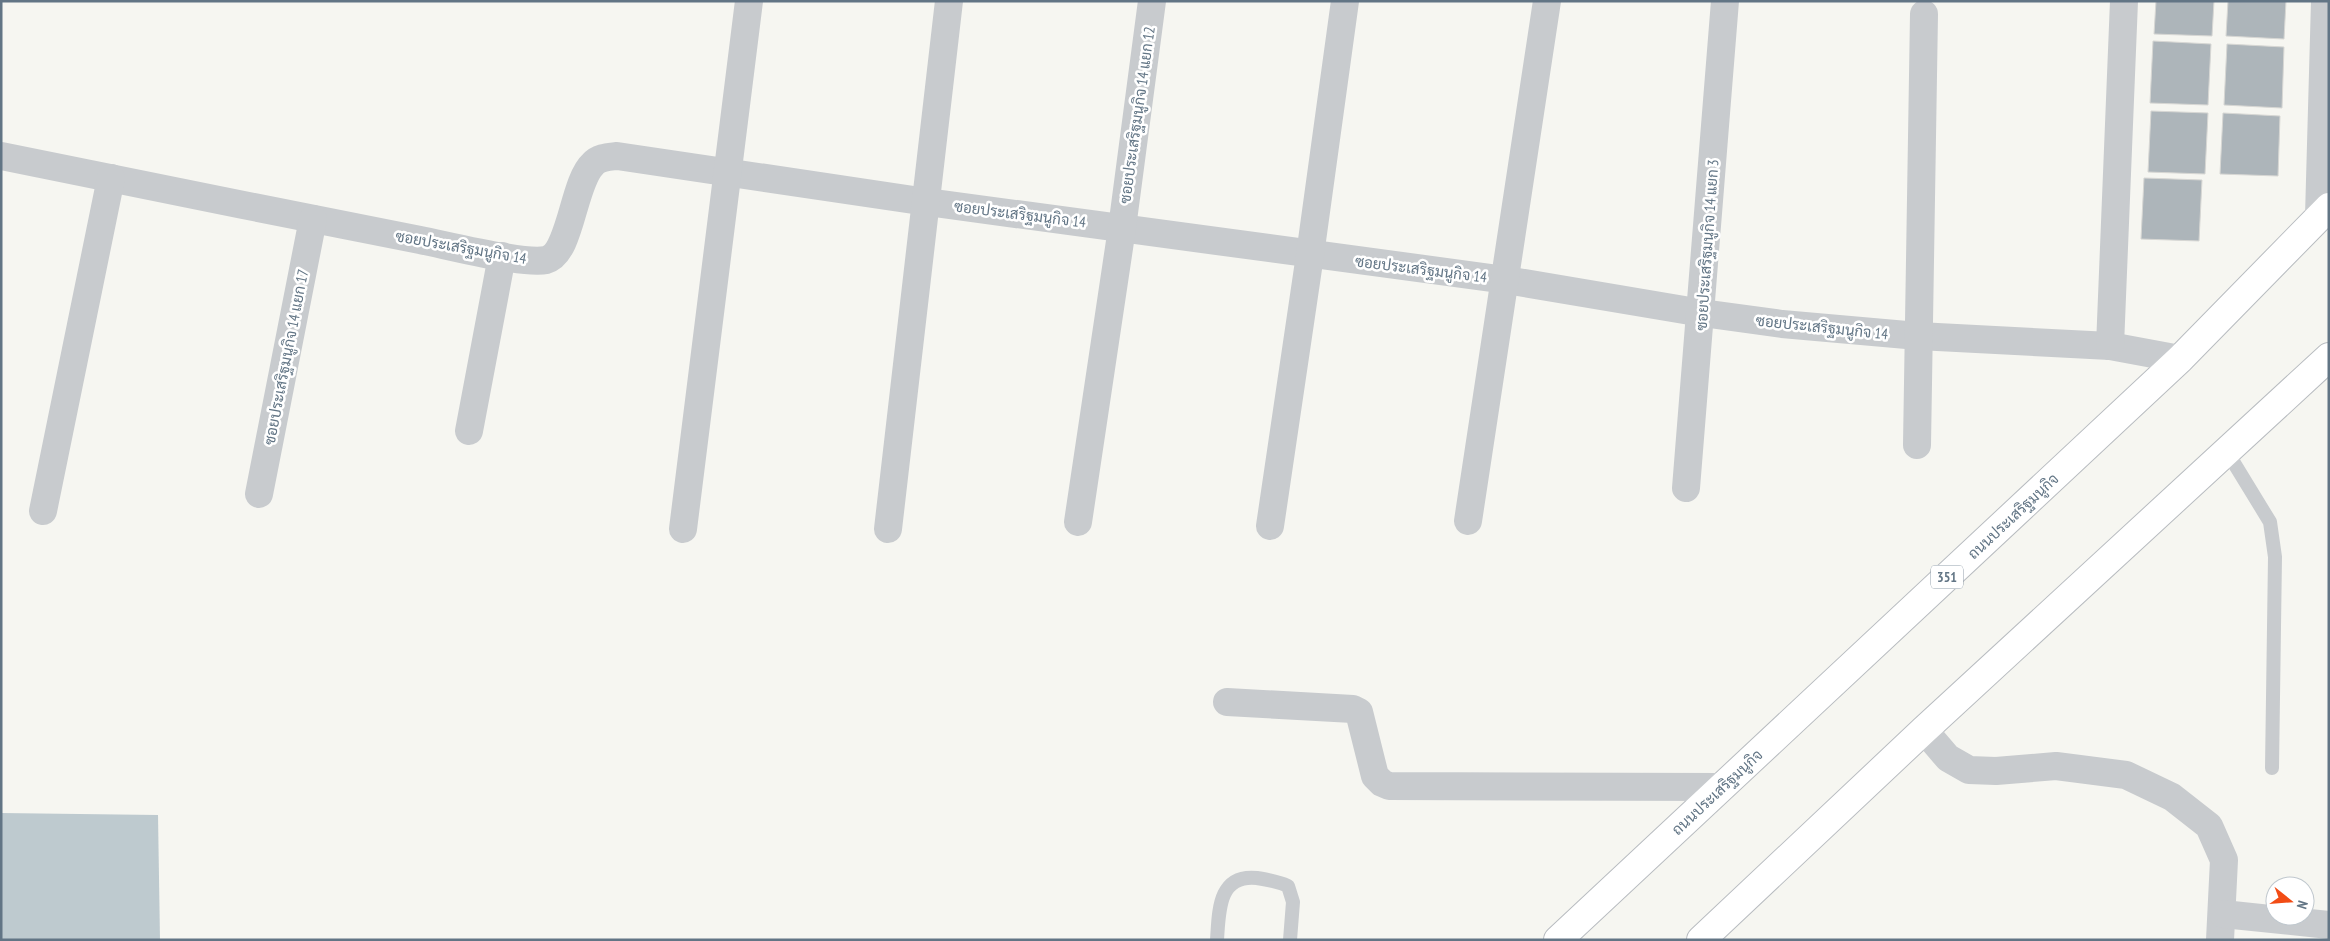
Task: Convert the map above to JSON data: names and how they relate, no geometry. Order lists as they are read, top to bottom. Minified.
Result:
{"streets":{"main road":["ถนนประเสริฐมนูกิจ","351"],"street":["ซอยประเสริฐมนูกิจ 14 แยก 12","ซอยประเสริฐมนูกิจ 14","ซอยประเสริฐมนูกิจ 14 แยก 3","ซอยประเสริฐมนูกิจ 14 แยก 17"]},"crossings":[["ซอยประเสริฐมนูกิจ 14 แยก 12","ซอยประเสริฐมนูกิจ 14"],["ซอยประเสริฐมนูกิจ 14","ซอยประเสริฐมนูกิจ 14 แยก 3"],["ซอยประเสริฐมนูกิจ 14","ซอยประเสริฐมนูกิจ 14 แยก 17"],["ซอยประเสริฐมนูกิจ 14","ถนนประเสริฐมนูกิจ"]],"north":"right"}
